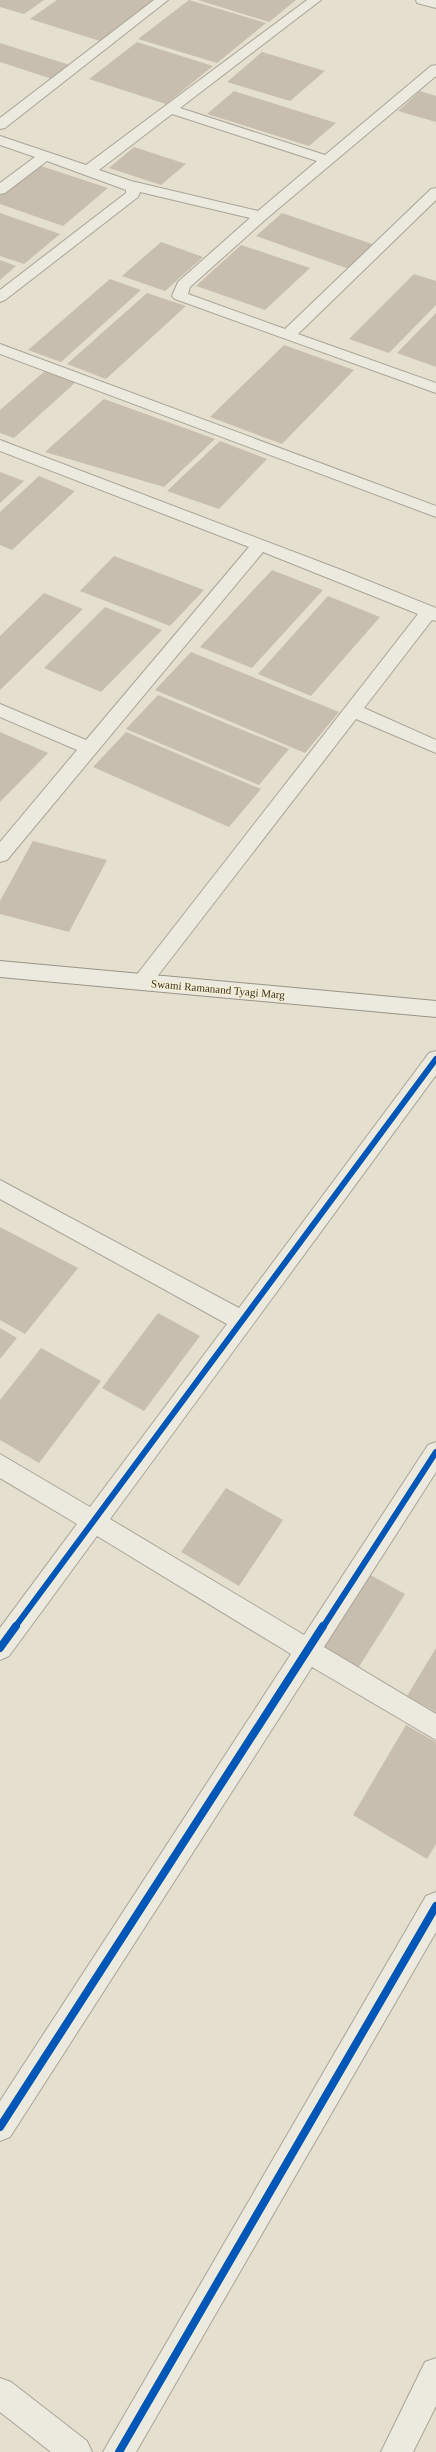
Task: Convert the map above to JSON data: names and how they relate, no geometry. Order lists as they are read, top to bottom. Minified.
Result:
{"streets":{"street":["Swami Ramanand Tyagi Marg"]}}
